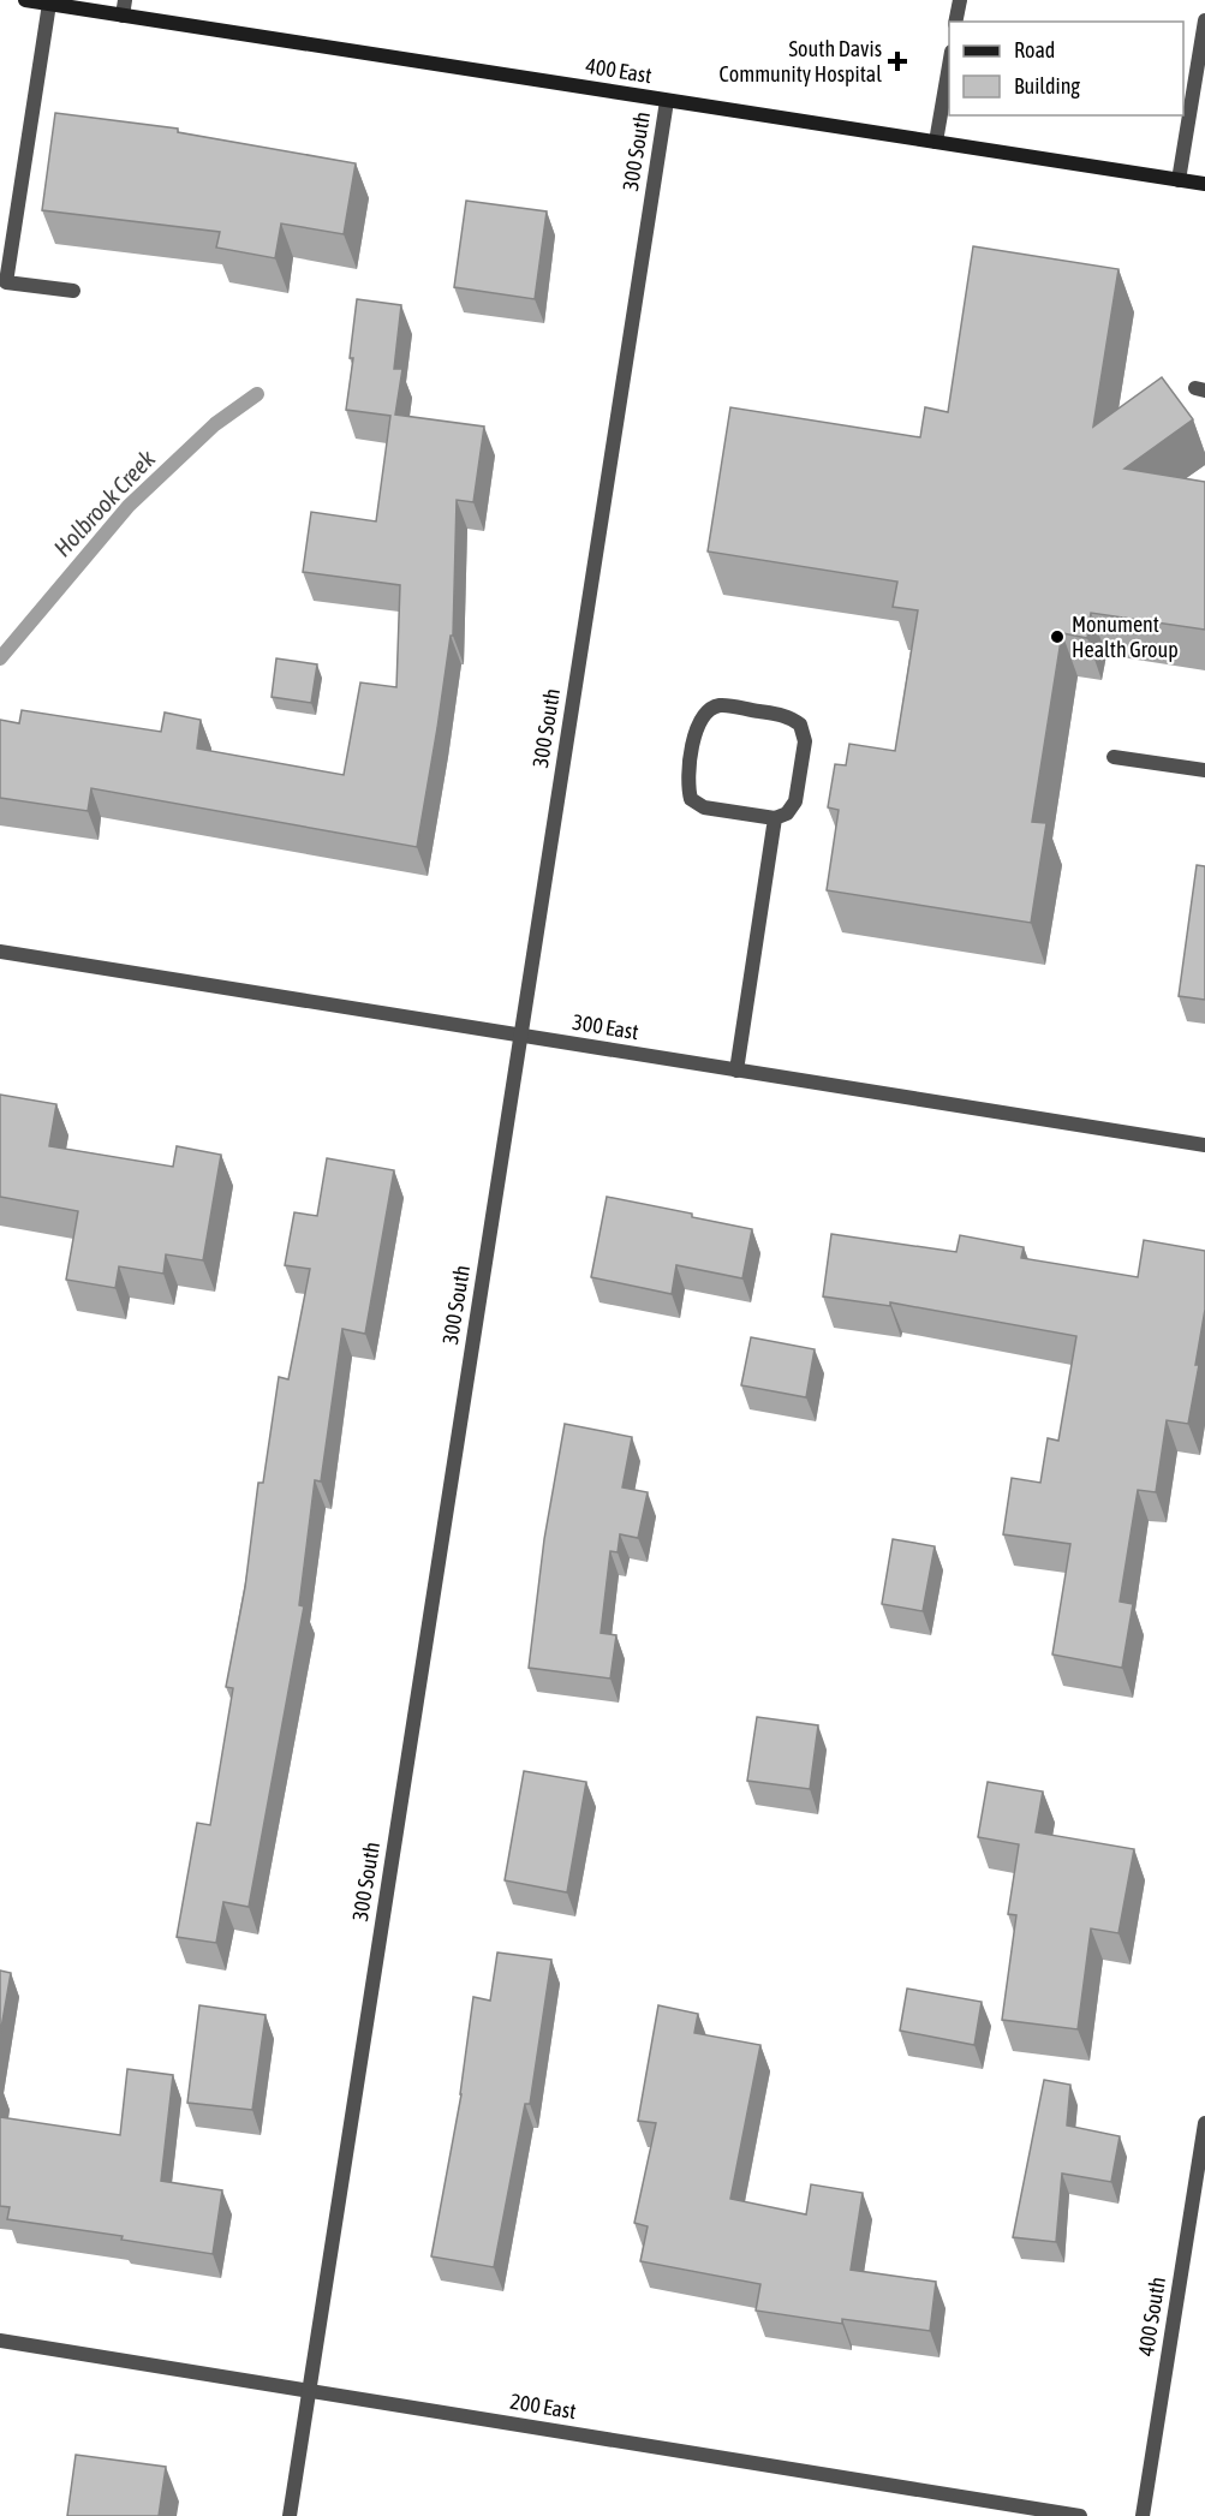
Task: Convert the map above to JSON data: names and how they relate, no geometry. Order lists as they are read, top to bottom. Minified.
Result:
{"streets":{"main road":["400 East"],"street":["300 South","300 East","400 South","200 East"]},"crossings":[["400 East","300 South"],["300 South","300 East"],["300 South","200 East"]],"water":["Holbrook Creek"],"places":{"health":["South Davis Community Hospital"],"other":["Monument Health Group"]},"legend":["Road","Building"]}
